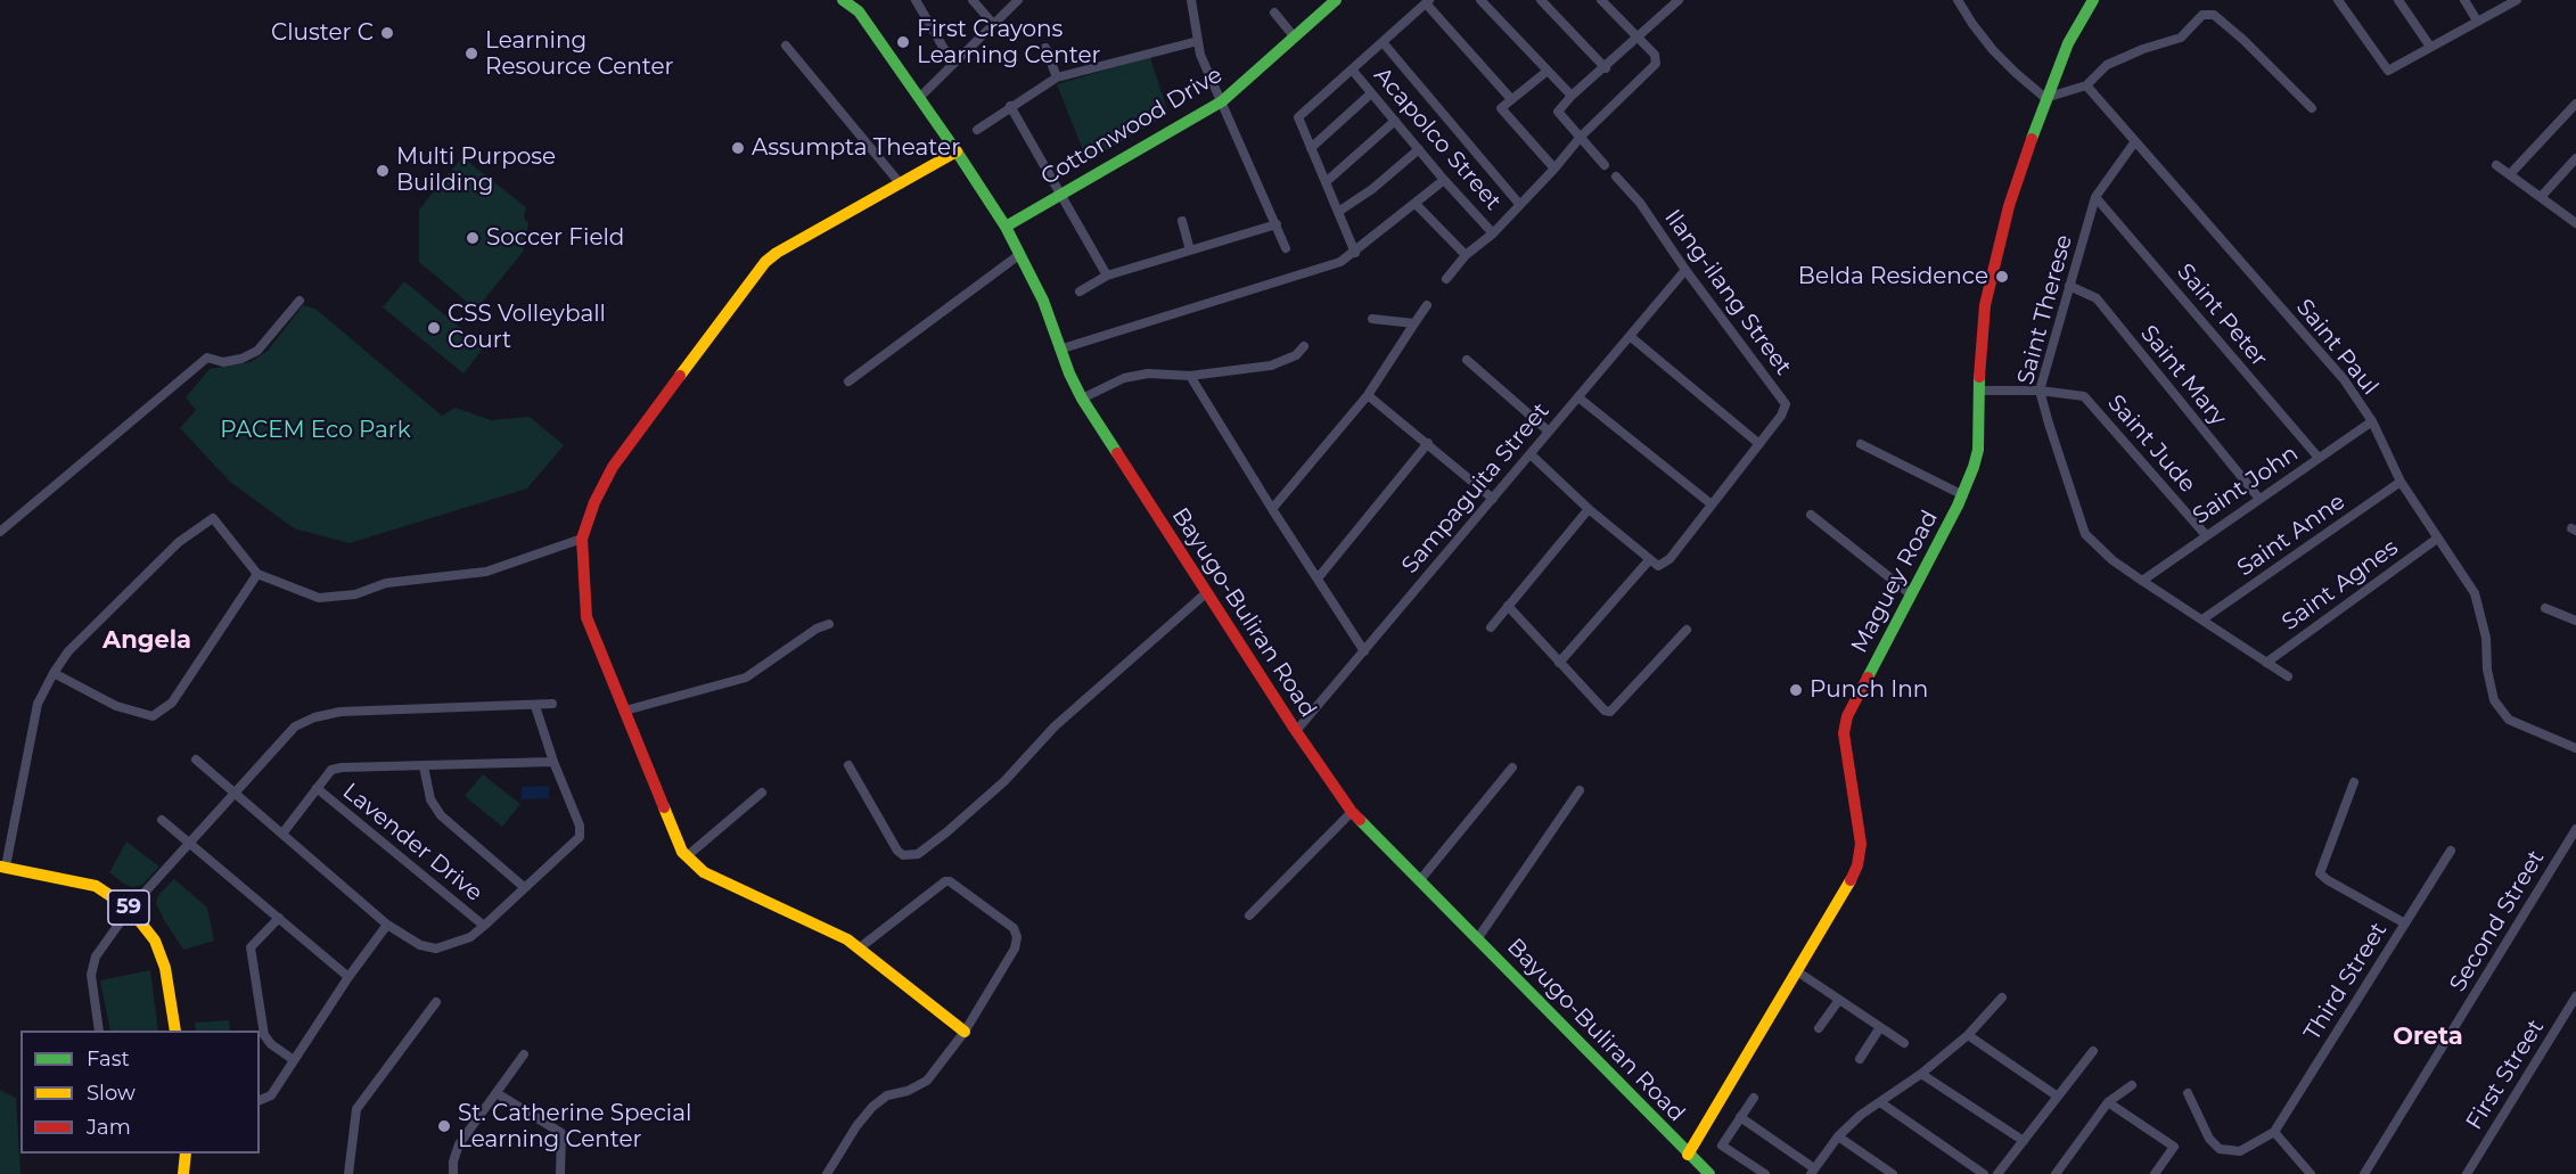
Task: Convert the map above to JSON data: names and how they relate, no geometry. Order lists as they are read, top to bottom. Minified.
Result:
{"streets":{"street":["Cottonwood Drive","Acapolco Street","Ilang-ilang Street","Saint Therese","Saint Peter","Saint Paul","Saint Mary","Saint Jude","Saint John","Sampaguita Street","Saint Anne","Maguey Road","Saint Agnes","Bayugo-Buliran Road","Lavender Drive","59","Second Street","Third Street","First Street"]},"crossings":[["Cottonwood Drive","Bayugo-Buliran Road"],["Ilang-ilang Street","Sampaguita Street"],["Saint Therese","Saint Peter"],["Saint Therese","Saint Paul"],["Saint Therese","Saint Mary"],["Saint Therese","Saint Jude"],["Saint Therese","Saint John"],["Saint Therese","Saint Anne"],["Saint Therese","Saint Agnes"],["Saint Peter","Saint John"],["Saint Paul","Saint John"],["Saint Paul","Saint Anne"],["Saint Paul","Saint Agnes"],["Saint Mary","Saint John"],["Saint Jude","Saint John"],["Saint Jude","Maguey Road"],["Sampaguita Street","Bayugo-Buliran Road"],["Maguey Road","Bayugo-Buliran Road"]],"districts":["Angela","Oreta"],"parks":["PACEM Eco Park"],"places":["Cluster C","First Crayons Learning Center","Learning Resource Center","Assumpta Theater","Multi Purpose Building","Soccer Field","Belda Residence","CSS Volleyball Court","Punch Inn","St. Catherine Special Learning Center"],"legend":["Fast","Slow","Jam"]}
